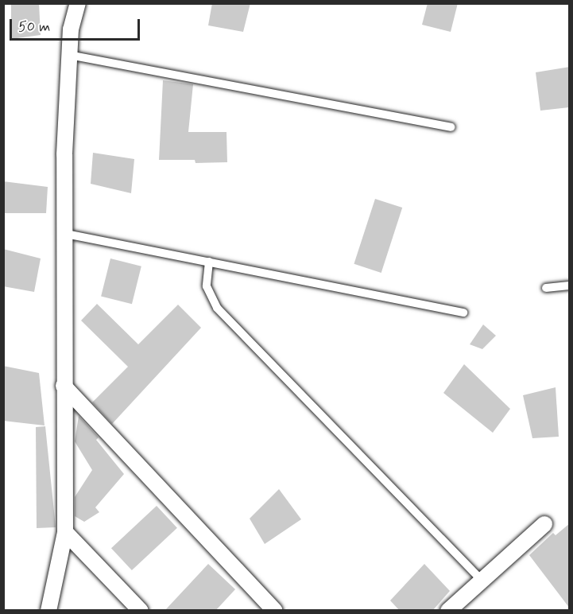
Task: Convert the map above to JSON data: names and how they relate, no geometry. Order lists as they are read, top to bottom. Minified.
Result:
{"scale_bar":"50 m"}
